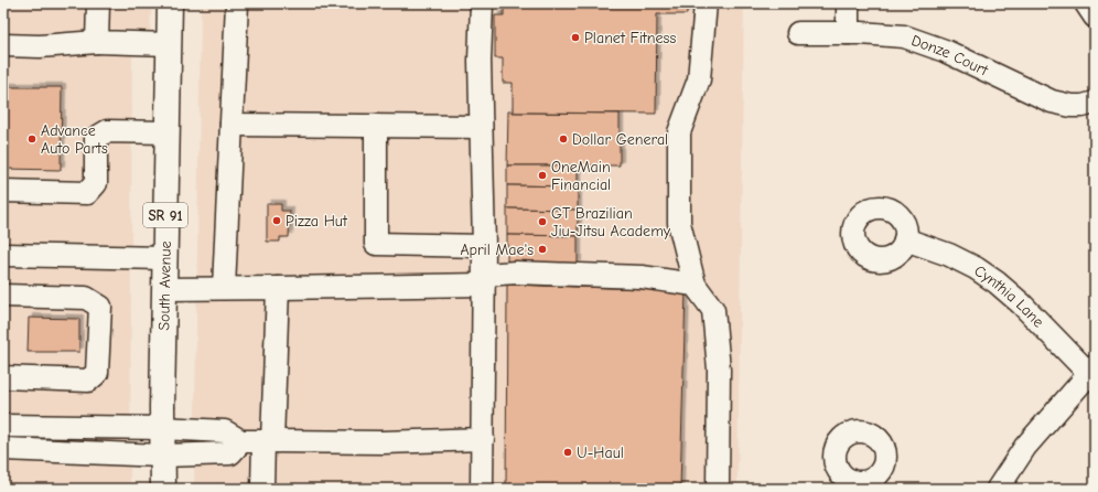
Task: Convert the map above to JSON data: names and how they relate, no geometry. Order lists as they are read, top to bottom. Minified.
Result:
{"streets":{"main road":["SR 91","South Avenue"],"street":["Donze Court","Cynthia Lane"]},"places":["Planet Fitness","Advance Auto Parts","Dollar General","OneMain Financial","Pizza Hut","GT Brazilian Jiu-Jitsu Academy","April Mae's","U-Haul"]}
